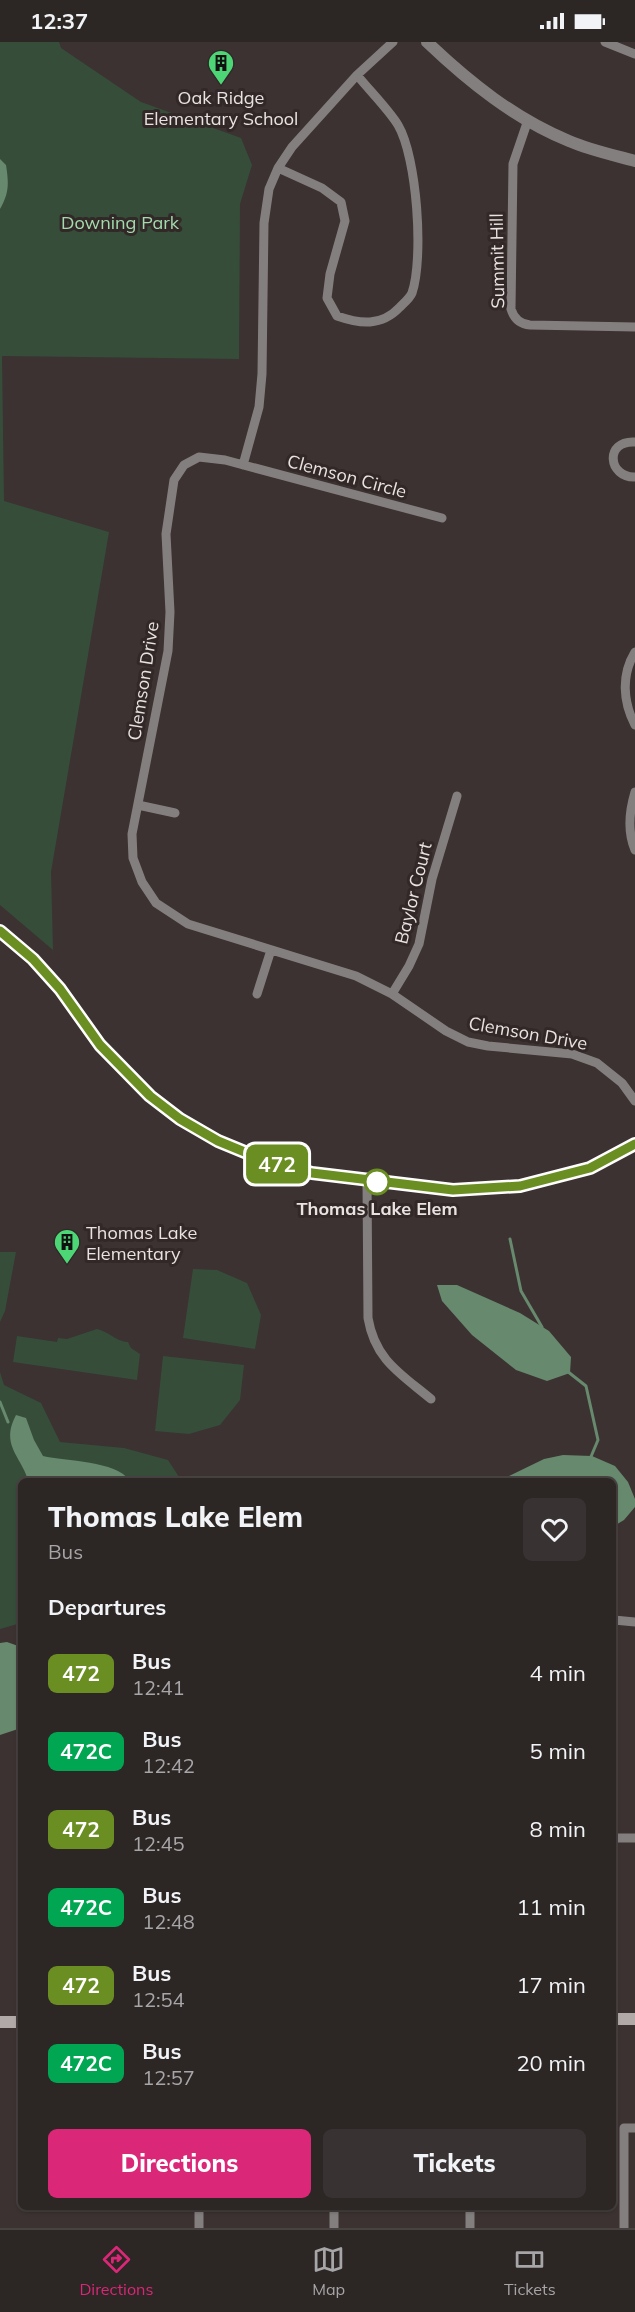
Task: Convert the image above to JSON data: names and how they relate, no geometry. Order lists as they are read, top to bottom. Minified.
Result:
{"streets":{"street":["Summit Hill","Clemson Circle","Clemson Drive","Baylor Court"]},"crossings":[["Clemson Circle","Clemson Drive"],["Clemson Drive","Baylor Court"]],"parks":["Downing Park"],"places":{"building":["Oak Ridge Elementary School","Thomas Lake Elementary"],"other":["Thomas Lake Elem"]},"lines":["bus line 472"],"page":{"status":"12:37","on_map":"472","heading":[["Thomas Lake Elem","Bus"],"Departures"],"list":[{"mark":"472","name":"Bus","note":"12:41","value":"4 min"},{"mark":"472C","name":"Bus","note":"12:42","value":"5 min"},{"mark":"472","name":"Bus","note":"12:45","value":"8 min"},{"mark":"472C","name":"Bus","note":"12:48","value":"11 min"},{"mark":"472","name":"Bus","note":"12:54","value":"17 min"},{"mark":"472C","name":"Bus","note":"12:57","value":"20 min"}],"buttons":["Directions","Tickets"],"tabs":["Directions","Map","Tickets"]}}
